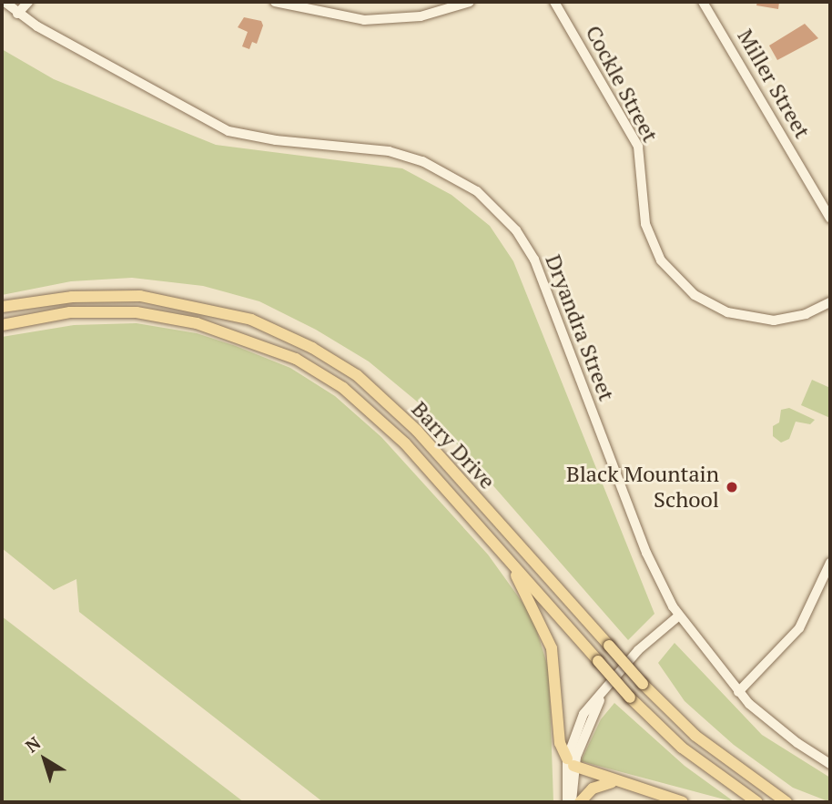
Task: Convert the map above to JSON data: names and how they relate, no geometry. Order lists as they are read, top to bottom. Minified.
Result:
{"streets":{"main road":["Barry Drive"],"street":["Cockle Street","Miller Street","Dryandra Street"]},"places":["Black Mountain School"],"north":"top left"}
